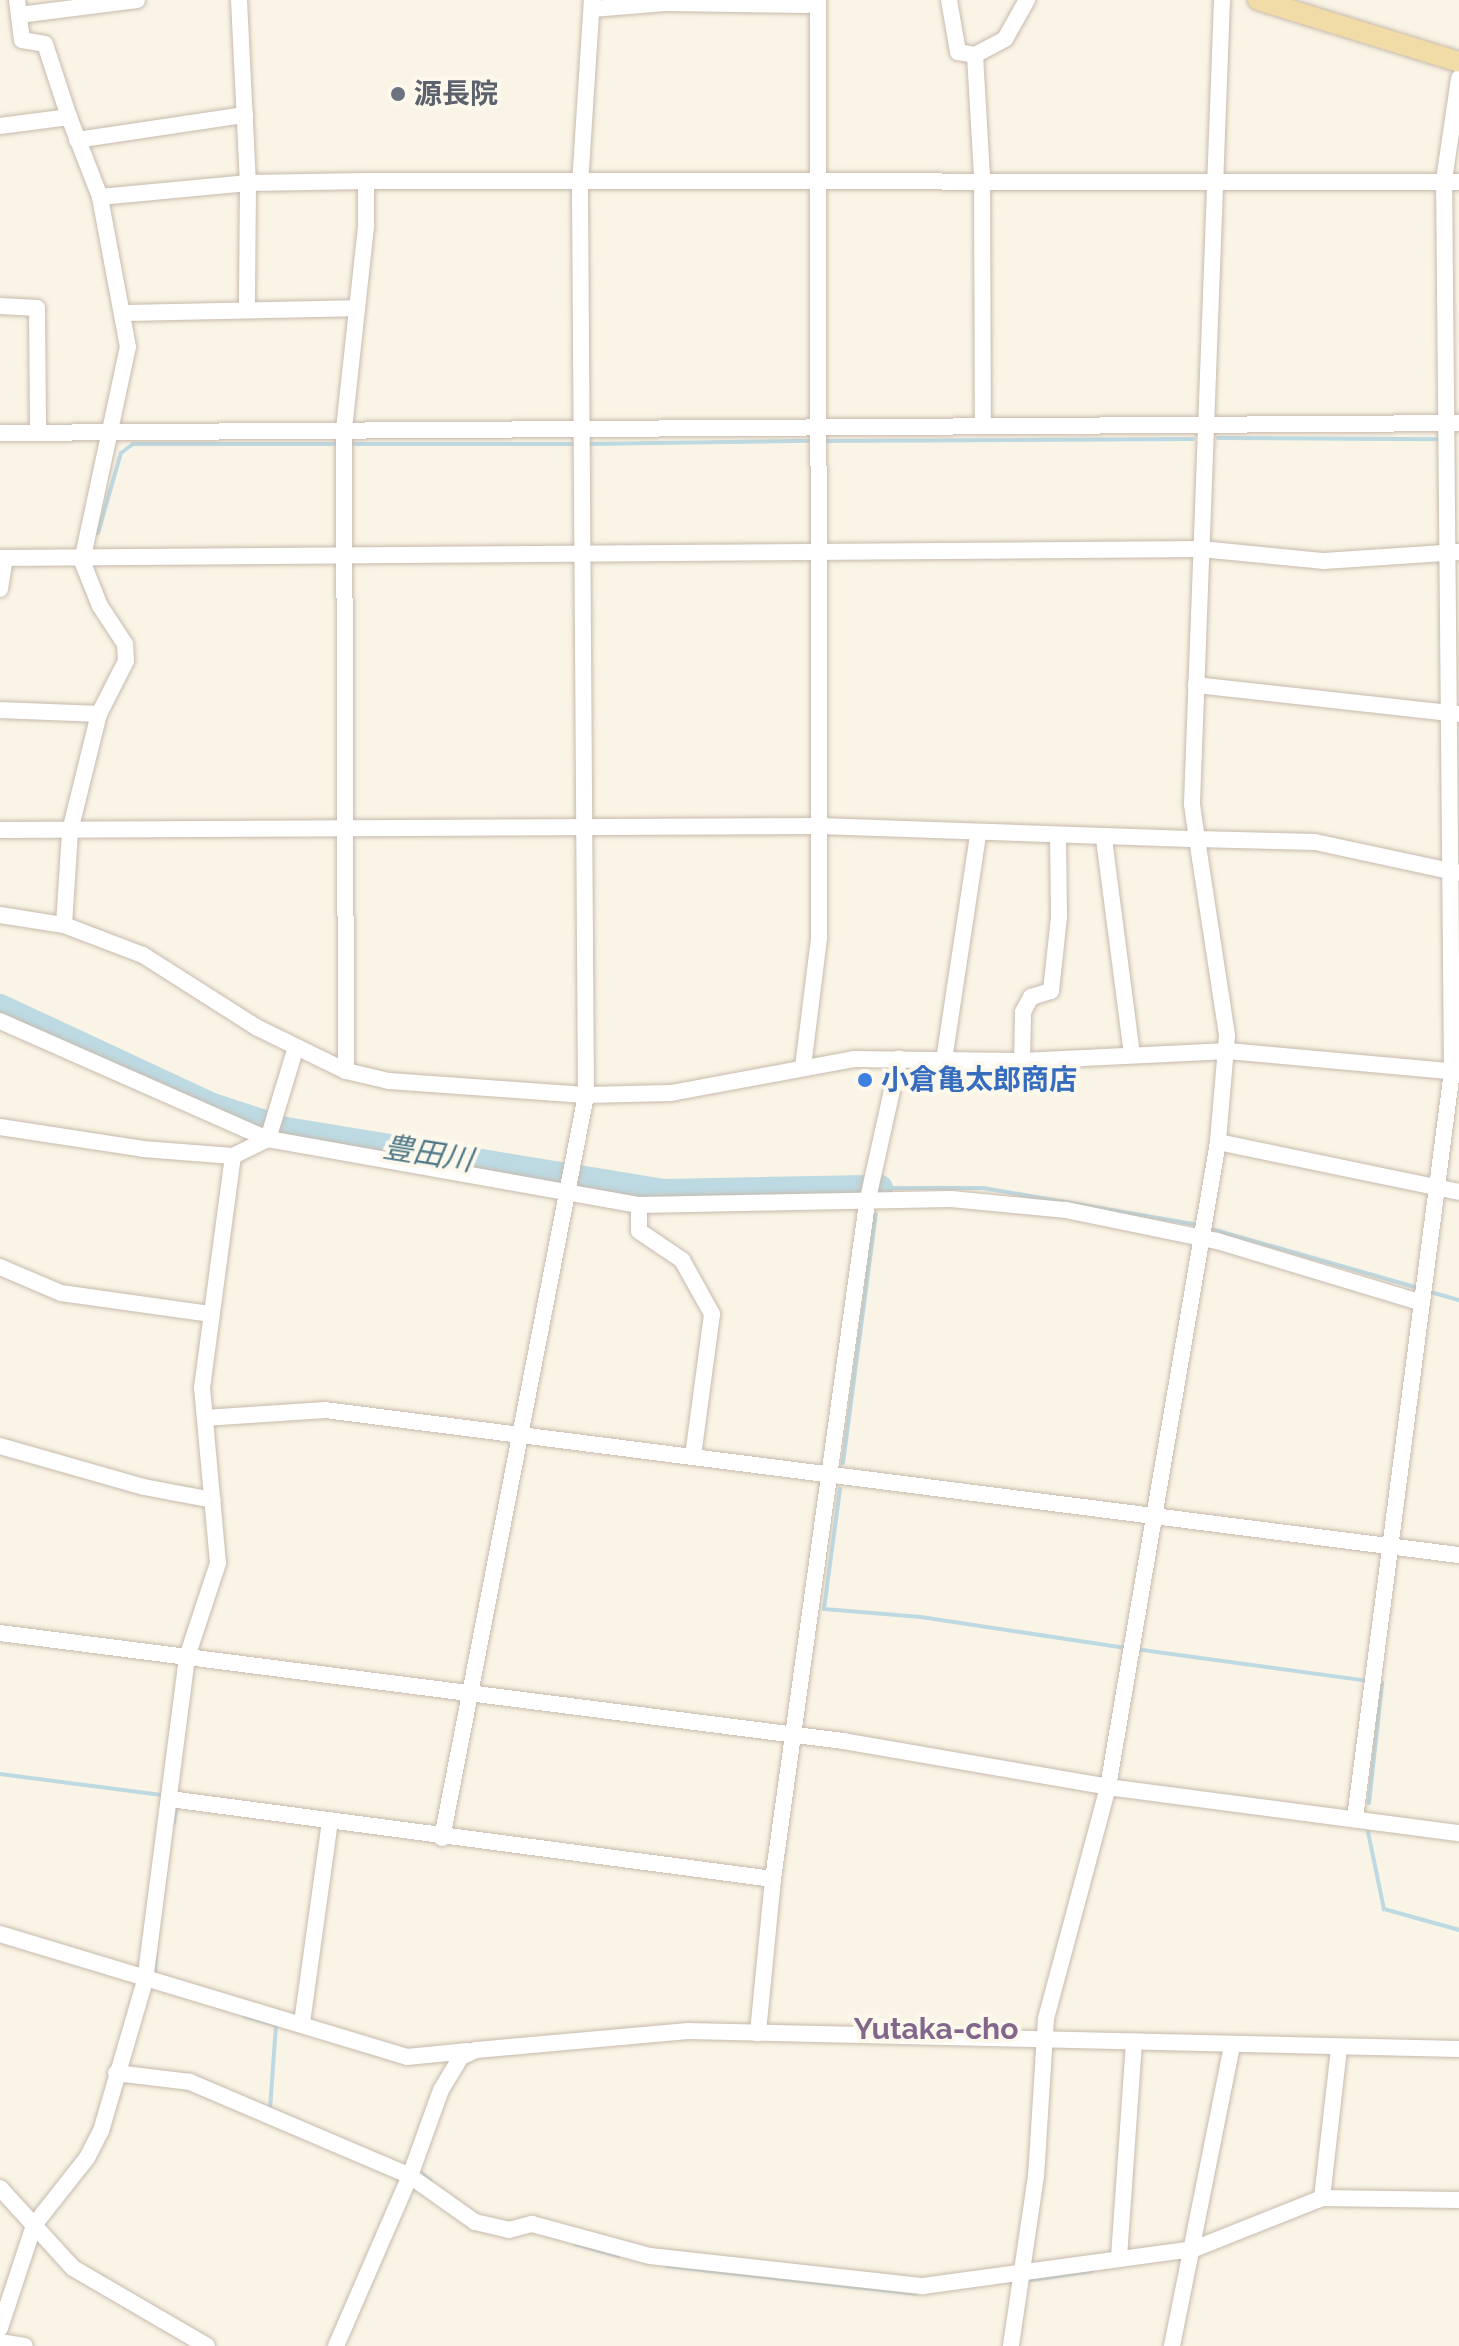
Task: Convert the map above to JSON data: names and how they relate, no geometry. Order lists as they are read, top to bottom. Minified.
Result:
{"districts":["Yutaka-cho"],"water":["豊田川"],"places":["源長院","小倉亀太郎商店"]}
